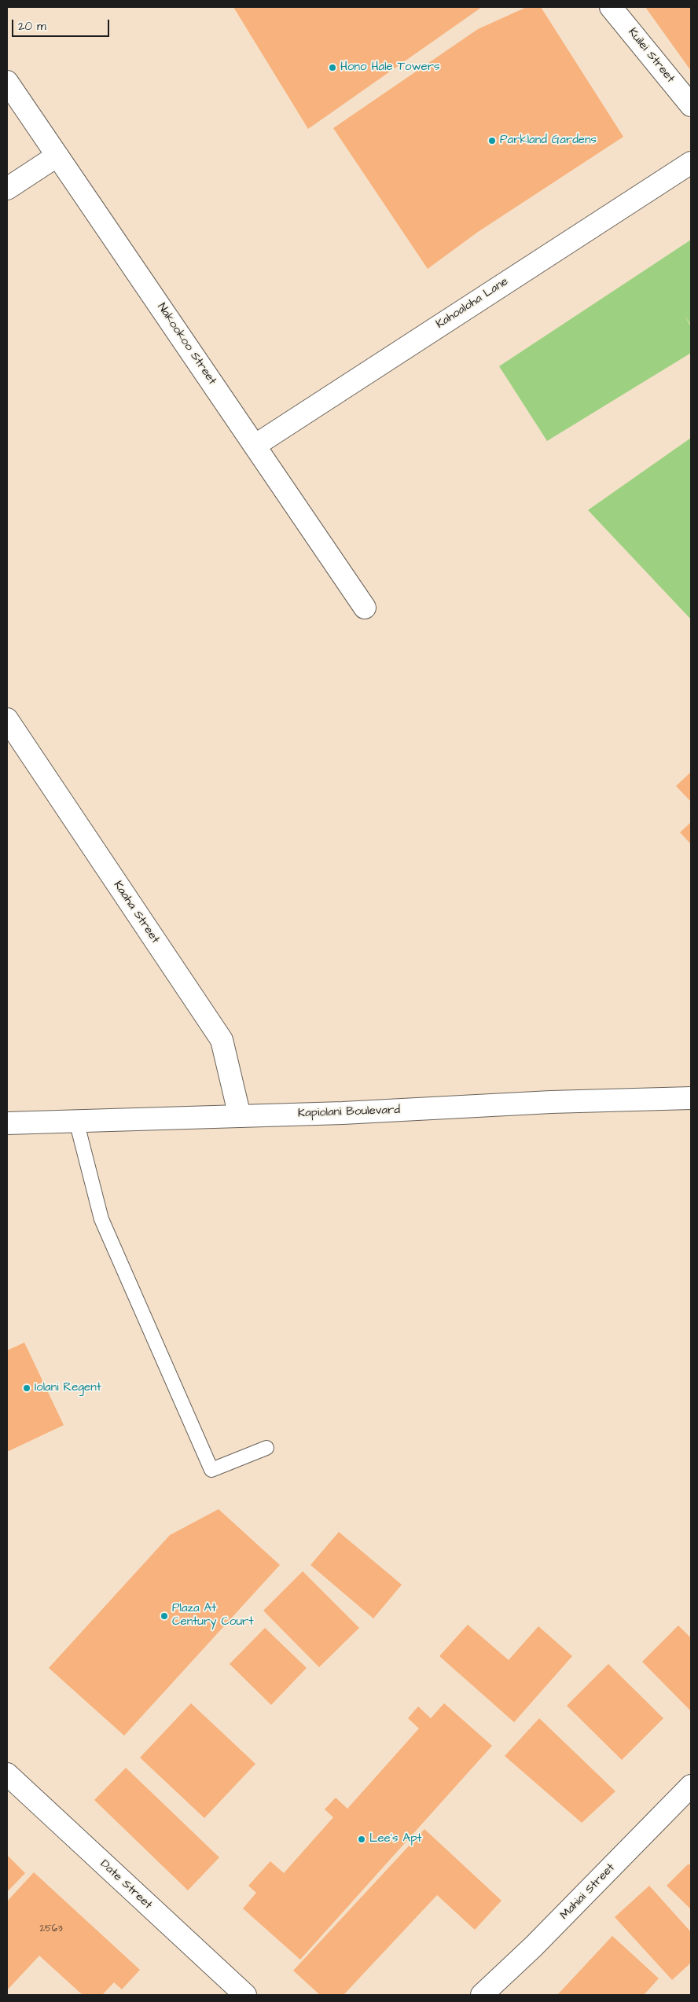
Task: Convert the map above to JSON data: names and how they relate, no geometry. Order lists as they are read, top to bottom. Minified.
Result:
{"streets":{"street":["Kuilei Street","Kahoaloha Lane","Nakookoo Street","Kaaha Street","Kapiolani Boulevard","Date Street","Mahiai Street"]},"crossings":[["Kahoaloha Lane","Nakookoo Street"],["Kaaha Street","Kapiolani Boulevard"]],"places":["Hono Hale Towers","Parkland Gardens","Iolani Regent","Plaza At Century Court","Lee’s Apt"],"house_numbers":["2563"],"scale_bar":"20 m"}
